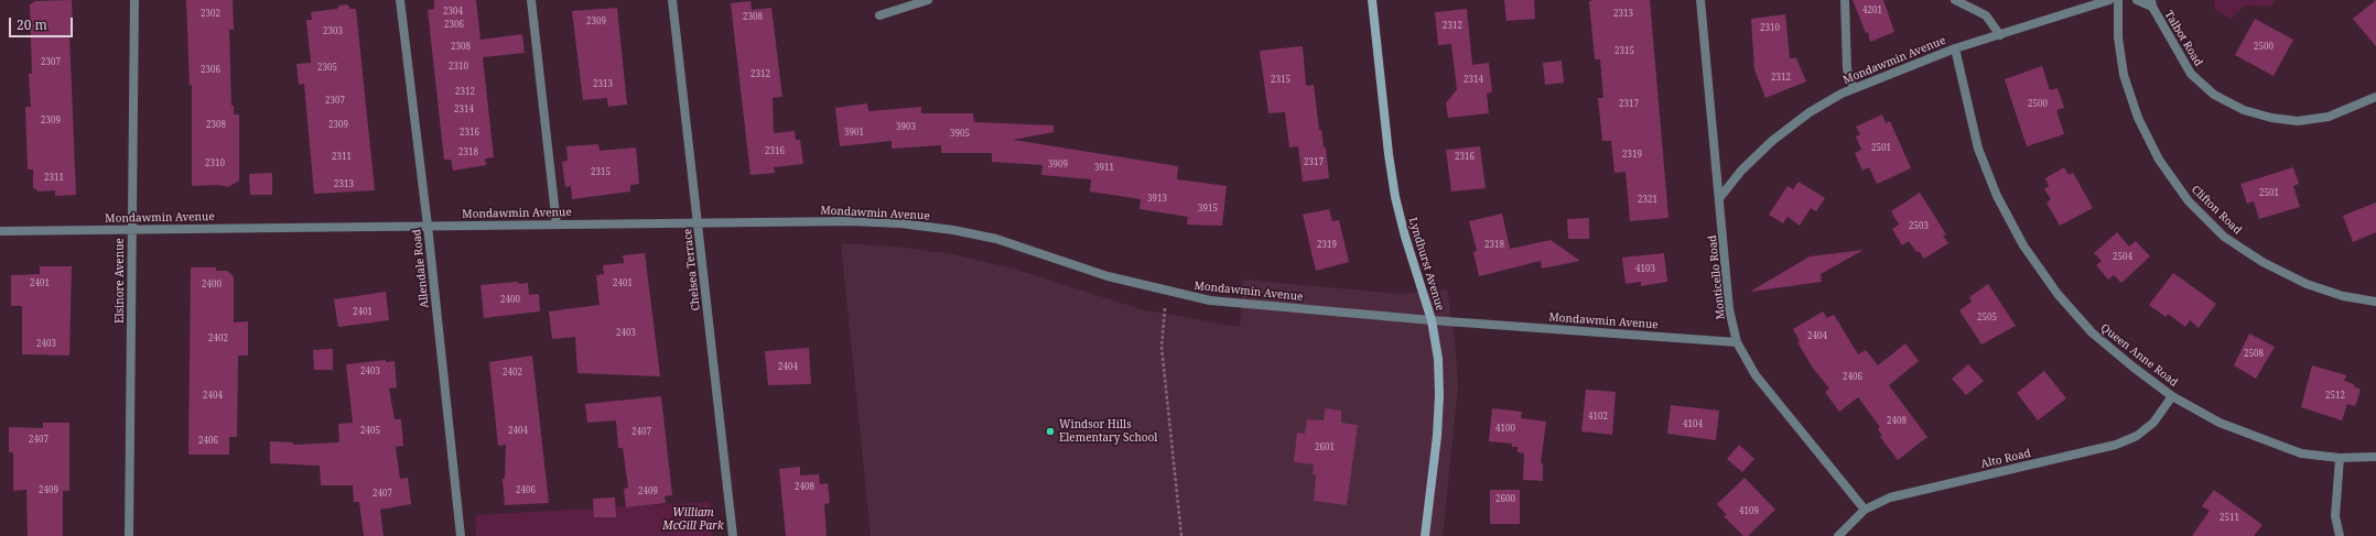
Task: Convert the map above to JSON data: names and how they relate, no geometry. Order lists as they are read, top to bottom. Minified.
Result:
{"streets":{"street":["Talbot Road","Mondawmin Avenue","Clifton Road","Lyndhurst Avenue","Allendale Road","Chelsea Terrace","Monticello Road","Elsinore Avenue","Queen Anne Road","Alto Road"]},"crossings":[["Mondawmin Avenue","Lyndhurst Avenue"],["Mondawmin Avenue","Allendale Road"],["Mondawmin Avenue","Chelsea Terrace"],["Mondawmin Avenue","Monticello Road"],["Mondawmin Avenue","Elsinore Avenue"],["Mondawmin Avenue","Queen Anne Road"],["Monticello Road","Alto Road"],["Queen Anne Road","Alto Road"]],"parks":["William McGill Park"],"places":["Windsor Hills Elementary School"],"house_numbers":["4201","2304","2302","2313","2308","2309","2306","2312","2310","2303","2308","2500","2315","2307","2310","2305","2306","2312","2312","2315","2314","2313","2312","2307","2317","2500","2314","2309","2308","2309","3903","2316","3901","3905","2501","2316","2318","2319","2311","2316","2317","2310","3909","3911","2315","2311","2313","2501","3913","2321","3915","2503","2319","2318","2504","4103","2401","2401","2400","2400","2401","2505","2403","2404","2402","2403","2508","2404","2403","2402","2406","2404","2512","4102","2408","4104","4100","2405","2404","2407","2407","2406","2601","2408","2409","2406","2409","2407","2600","4109","2511"],"scale_bar":"20 m"}
